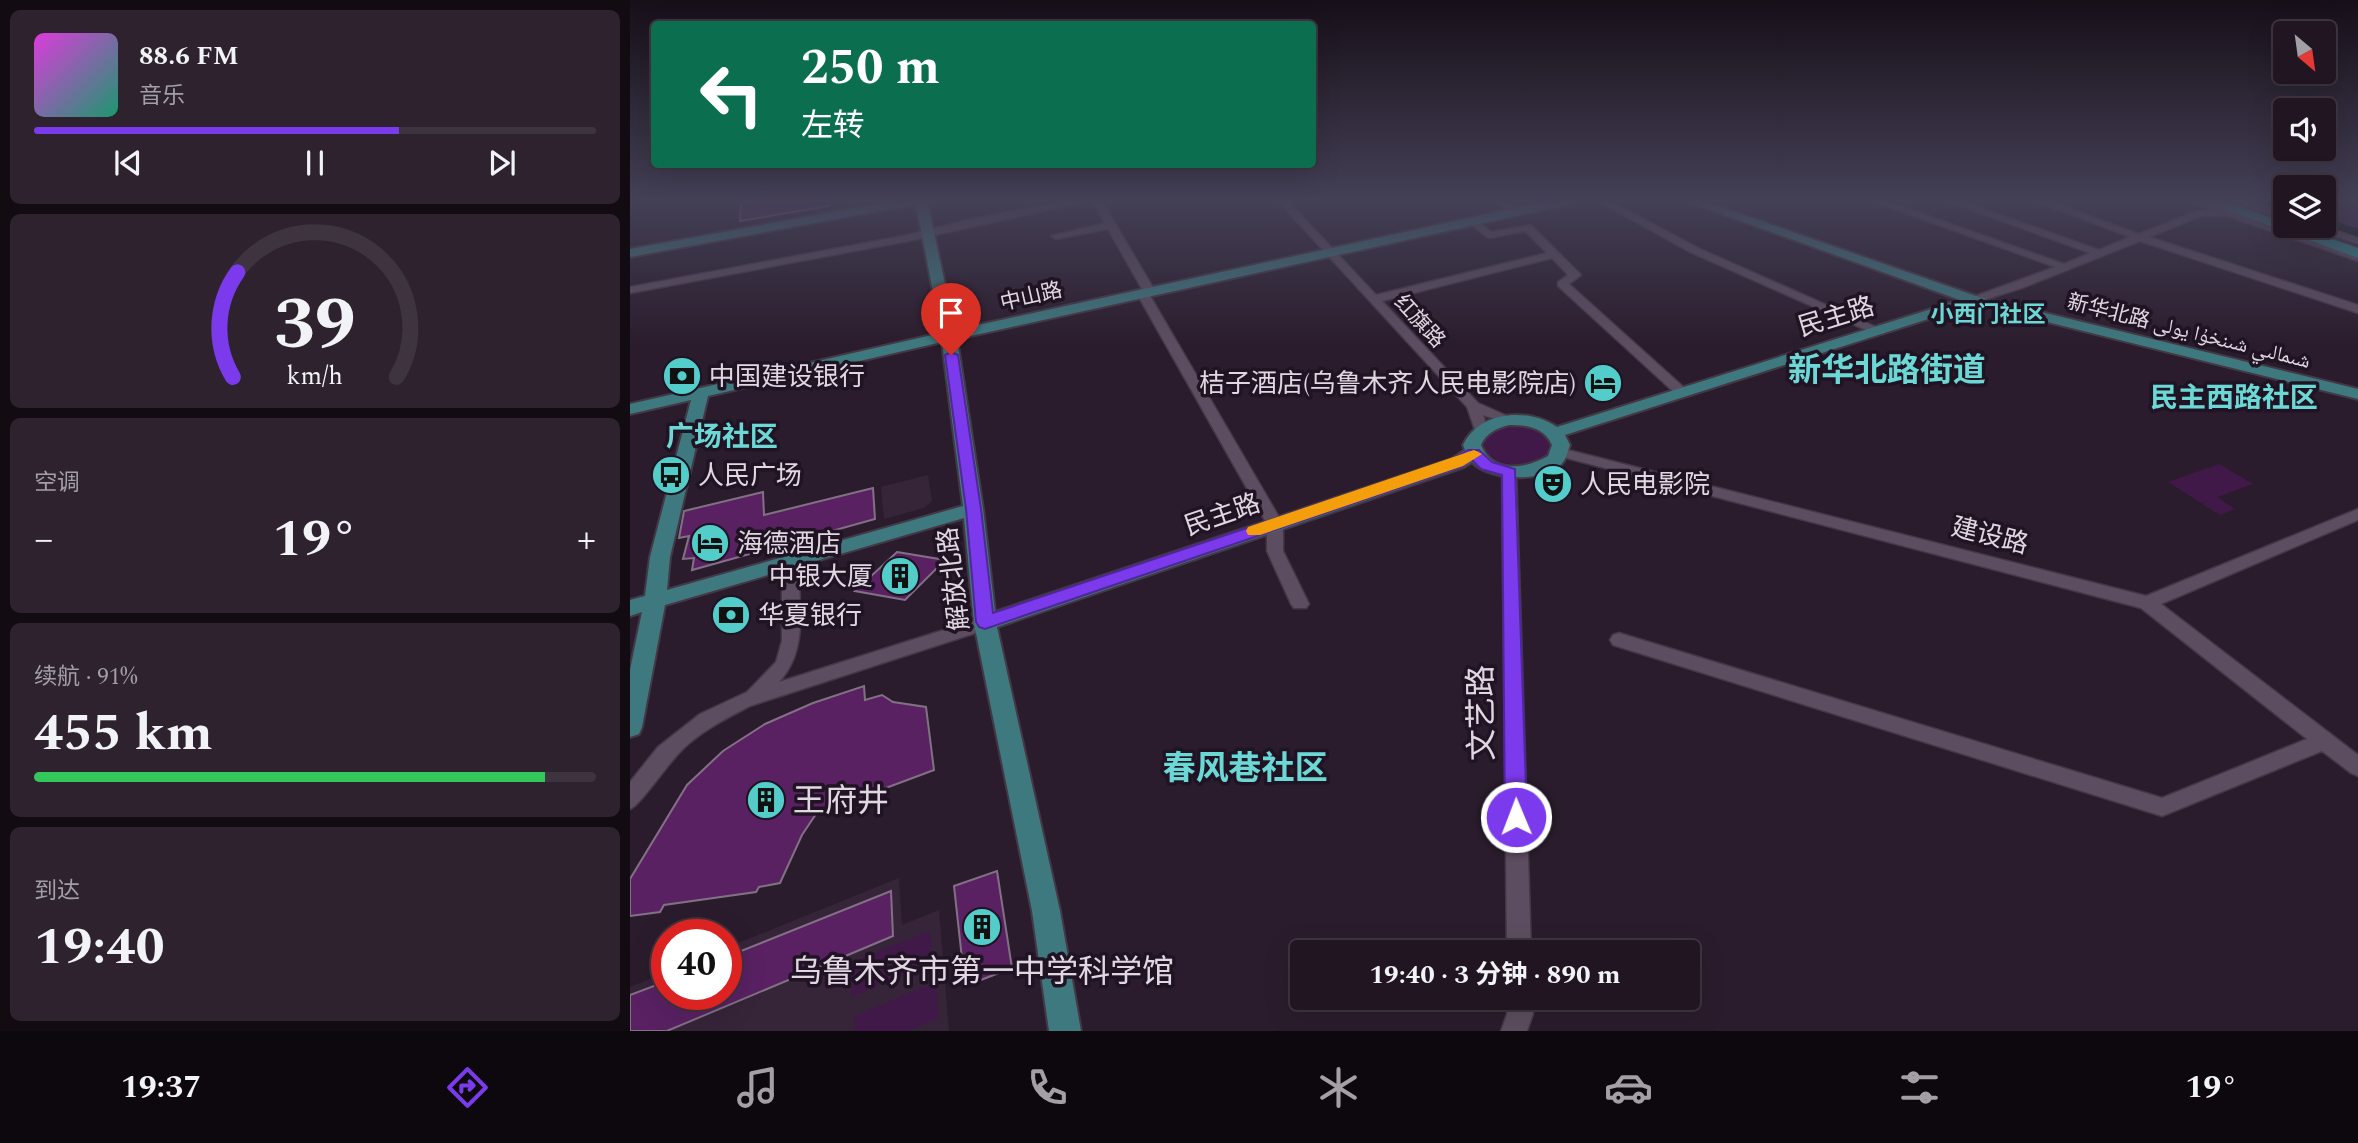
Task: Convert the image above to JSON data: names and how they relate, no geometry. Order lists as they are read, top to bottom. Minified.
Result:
{"streets":{"main road":["中山路","民主路","新华北路 شىمالىي شىنخۇا يولى","解放北路"],"street":["红旗路","建设路","文艺路"]},"crossings":[["中山路","红旗路"],["中山路","解放北路"],["民主路","新华北路 شىمالىي شىنخۇا يولى"],["民主路","建设路"],["民主路","解放北路"],["民主路","文艺路"],["建设路","文艺路"]],"districts":["小西门社区","新华北路街道","民主西路社区","广场社区","春风巷社区"],"places":{"bank":["中国建设银行","华夏银行"],"hotel":["桔子酒店(乌鲁木齐人民电影院店)","海德酒店"],"bus stop":["人民广场"],"theatre":["人民电影院"],"building":["中银大厦","王府井","乌鲁木齐市第一中学科学馆"]},"north":"bottom right","page":{"turn":["250 m","左转"],"song":["88.6 FM","音乐"],"tile":["空调",["续航 · 91%","455 km"],["到达","19:40"]],"heat":["−","19°","+"],"limit":"40","trip":"19:40 · 3 分钟 · 890 m","tabs":["19:37","19°"],"gauge":["39","km/h"]}}
